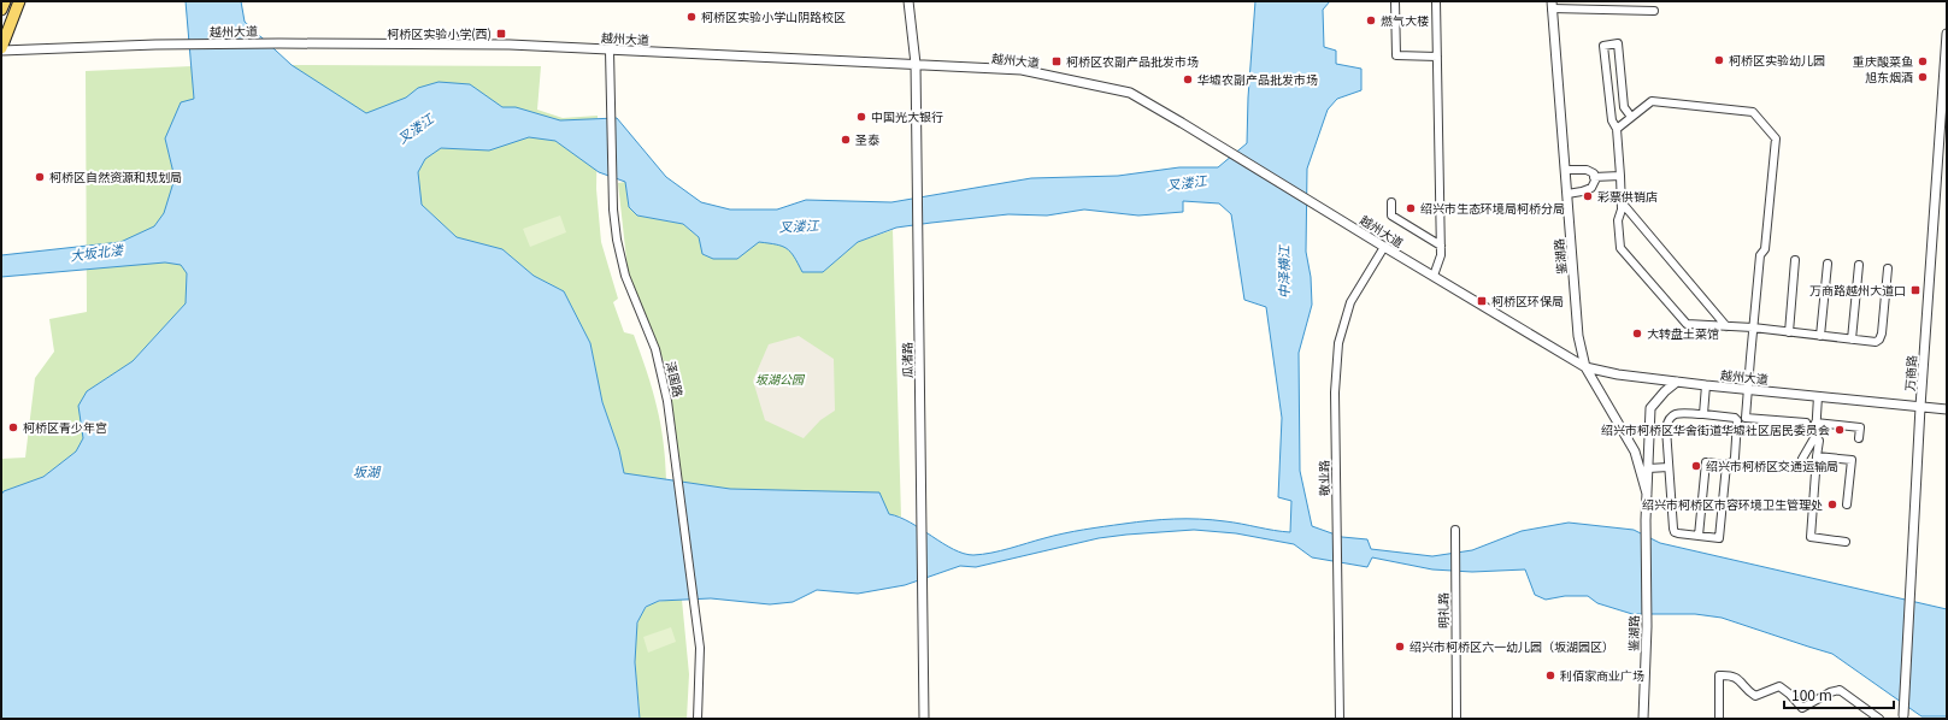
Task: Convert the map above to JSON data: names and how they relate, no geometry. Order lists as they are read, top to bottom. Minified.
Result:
{"streets":{"street":["越州大道","鉴湖路","瓜渚路","万商路","泽国路","敬业路","明礼路"]},"crossings":[["越州大道","鉴湖路"],["越州大道","瓜渚路"],["越州大道","万商路"],["越州大道","泽国路"],["越州大道","敬业路"]],"water":["叉溇江","大坂北溇","中泽横江","坂湖"],"parks":["坂湖公园"],"places":{"other":["柯桥区实验小学山阴路校区","燃气大楼","柯桥区实验幼儿园","重庆酸菜鱼","旭东烟酒","华墟农副产品批发市场","中国光大银行","圣泰","柯桥区自然资源和规划局","彩票供销店","绍兴市生态环境局柯桥分局","大转盘土菜馆","柯桥区青少年宫","绍兴市柯桥区华舍街道华墟社区居民委员会","绍兴市柯桥区交通运输局","绍兴市柯桥区市容环境卫生管理处","绍兴市柯桥区六一幼儿园（坂湖园区）","利佰家商业广场"],"transit":["柯桥区实验小学(西)","柯桥区农副产品批发市场","万商路越州大道口","柯桥区环保局"]},"scale_bar":"100 m"}
